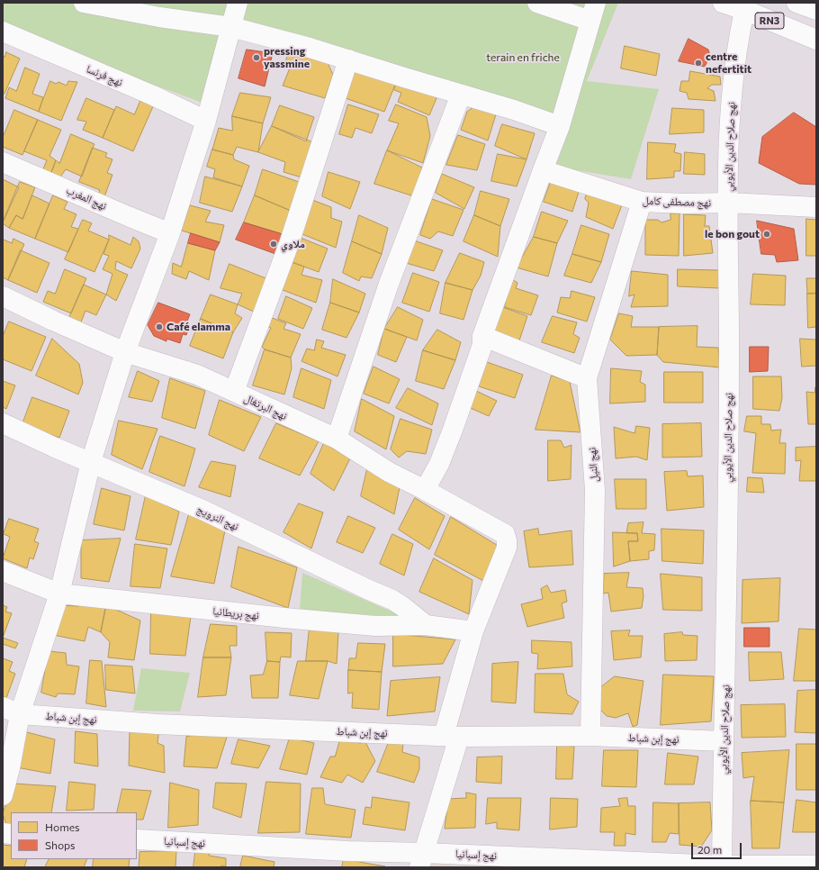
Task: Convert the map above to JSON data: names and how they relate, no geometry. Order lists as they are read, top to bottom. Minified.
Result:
{"streets":{"street":["RN3","نهج فرنسا","نهج صلاح الدين الأيوبي","نهج المغرب","نهج مصطفى كامل","نهج البرتغال","نهج النيل","نهج النرويج","نهج بريطانيا","نهج إبن شباط","نهج إسبانيا"]},"crossings":[["RN3","نهج صلاح الدين الأيوبي"],["نهج صلاح الدين الأيوبي","نهج مصطفى كامل"],["نهج صلاح الدين الأيوبي","نهج إبن شباط"],["نهج صلاح الدين الأيوبي","نهج إسبانيا"],["نهج مصطفى كامل","نهج النيل"],["نهج البرتغال","نهج بريطانيا"],["نهج النيل","نهج إبن شباط"],["نهج النرويج","نهج بريطانيا"]],"parks":["terain en friche"],"places":["pressing yassmine","centre nefertitit","le bon gout","ملاوي","Café elamma"],"legend":["Homes","Shops"],"scale_bar":"20 m"}
